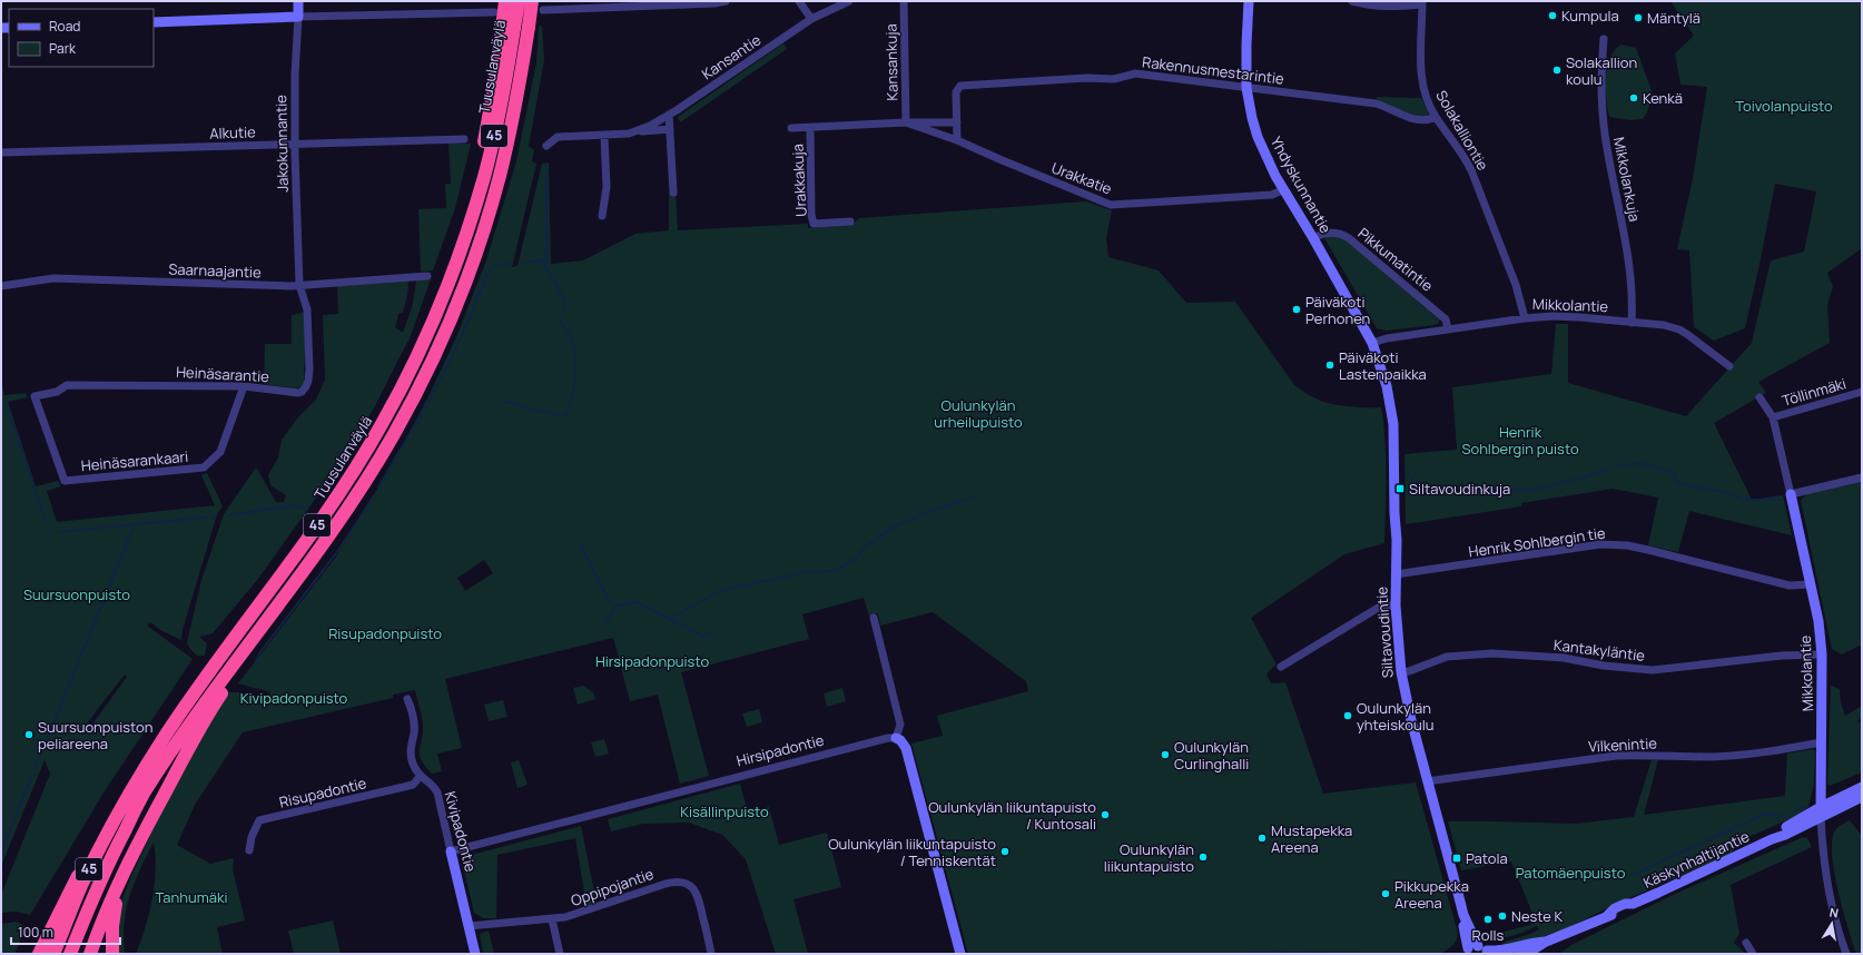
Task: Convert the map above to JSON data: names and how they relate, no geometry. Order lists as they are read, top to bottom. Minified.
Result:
{"streets":{"highway":["Tuusulanväylä","45"],"main road":["Jakokunnantie","Yhdyskunnantie","Mikkolantie","Siltavoudintie","Kivipadontie","Käskynhaltijantie"],"street":["Kansantie","Kansankuja","Rakennusmestarintie","Solakalliontie","Alkutie","Urakkatie","Mikkolankuja","Urakkakuja","Pikkumatintie","Saarnaajantie","Heinäsarantie","Töllinmäki","Heinäsarankaari","Henrik Sohlbergin tie","Kantakyläntie","Vilkenintie","Hirsipadontie","Risupadontie","Oppipojantie"]},"crossings":[["Kansankuja","Urakkatie"],["Rakennusmestarintie","Solakalliontie"],["Rakennusmestarintie","Urakkatie"],["Rakennusmestarintie","Yhdyskunnantie"],["Solakalliontie","Mikkolantie"],["Alkutie","Jakokunnantie"],["Jakokunnantie","Saarnaajantie"],["Jakokunnantie","Heinäsarantie"],["Urakkatie","Urakkakuja"],["Urakkatie","Yhdyskunnantie"],["Mikkolankuja","Mikkolantie"],["Yhdyskunnantie","Pikkumatintie"],["Yhdyskunnantie","Mikkolantie"],["Yhdyskunnantie","Siltavoudintie"],["Pikkumatintie","Mikkolantie"],["Saarnaajantie","Heinäsarantie"],["Mikkolantie","Töllinmäki"],["Mikkolantie","Henrik Sohlbergin tie"],["Mikkolantie","Siltavoudintie"],["Mikkolantie","Kantakyläntie"],["Mikkolantie","Vilkenintie"],["Mikkolantie","Käskynhaltijantie"],["Heinäsarantie","Heinäsarankaari"],["Henrik Sohlbergin tie","Siltavoudintie"],["Siltavoudintie","Kantakyläntie"],["Siltavoudintie","Vilkenintie"],["Siltavoudintie","Käskynhaltijantie"],["Hirsipadontie","Kivipadontie"],["Risupadontie","Kivipadontie"],["Kivipadontie","Oppipojantie"]],"parks":["Toivolanpuisto","Oulunkylän urheilupuisto","Henrik Sohlbergin puisto","Suursuonpuisto","Risupadonpuisto","Hirsipadonpuisto","Kivipadonpuisto","Kisällinpuisto","Patomäenpuisto","Tanhumäki"],"places":{"other":["Kumpula","Mäntylä","Solakallion koulu","Kenkä","Päiväkoti Perhonen","Päiväkoti Lastenpaikka","Oulunkylän yhteiskoulu","Suursuonpuiston peliareena","Oulunkylän Curlinghalli","Oulunkylän liikuntapuisto / Kuntosali","Mustapekka Areena","Oulunkylän liikuntapuisto / Tenniskentät","Oulunkylän liikuntapuisto","Pikkupekka Areena","Neste K","Rolls"],"transit":["Siltavoudinkuja","Patola"]},"legend":["Road","Park"],"scale_bar":"100 m","north":"top"}
